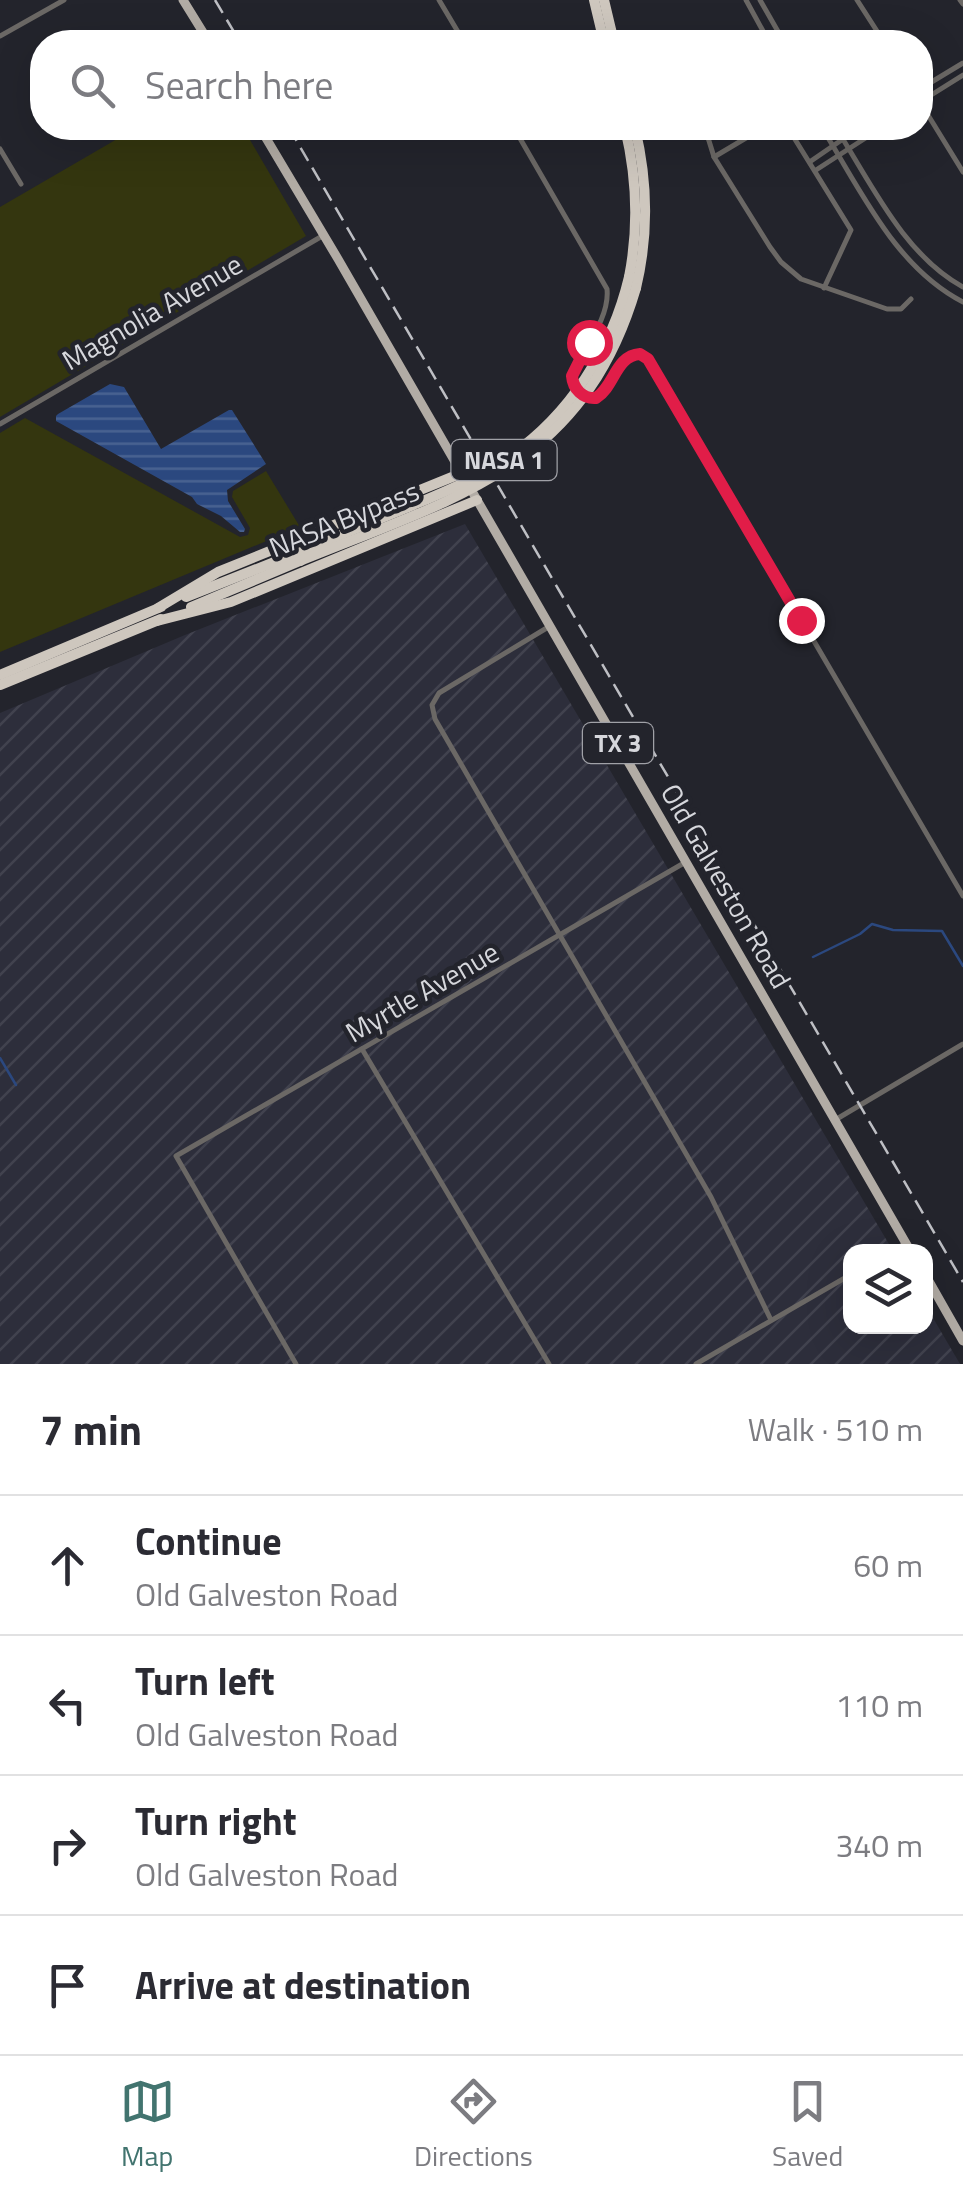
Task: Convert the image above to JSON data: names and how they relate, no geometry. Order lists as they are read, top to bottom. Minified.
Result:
{"streets":{"highway":["NASA 1","NASA Bypass"],"main road":["TX 3","Old Galveston Road"],"street":["Magnolia Avenue","Myrtle Avenue"]},"crossings":[["Magnolia Avenue","Old Galveston Road"],["Old Galveston Road","Myrtle Avenue"]],"page":{"search":"Search here","heading":["7 min","Walk · 510 m"],"list":[["Continue","Old Galveston Road","60 m"],["Turn left","Old Galveston Road","110 m"],["Turn right","Old Galveston Road","340 m"],"Arrive at destination"],"nav":["Map","Directions","Saved"]}}
